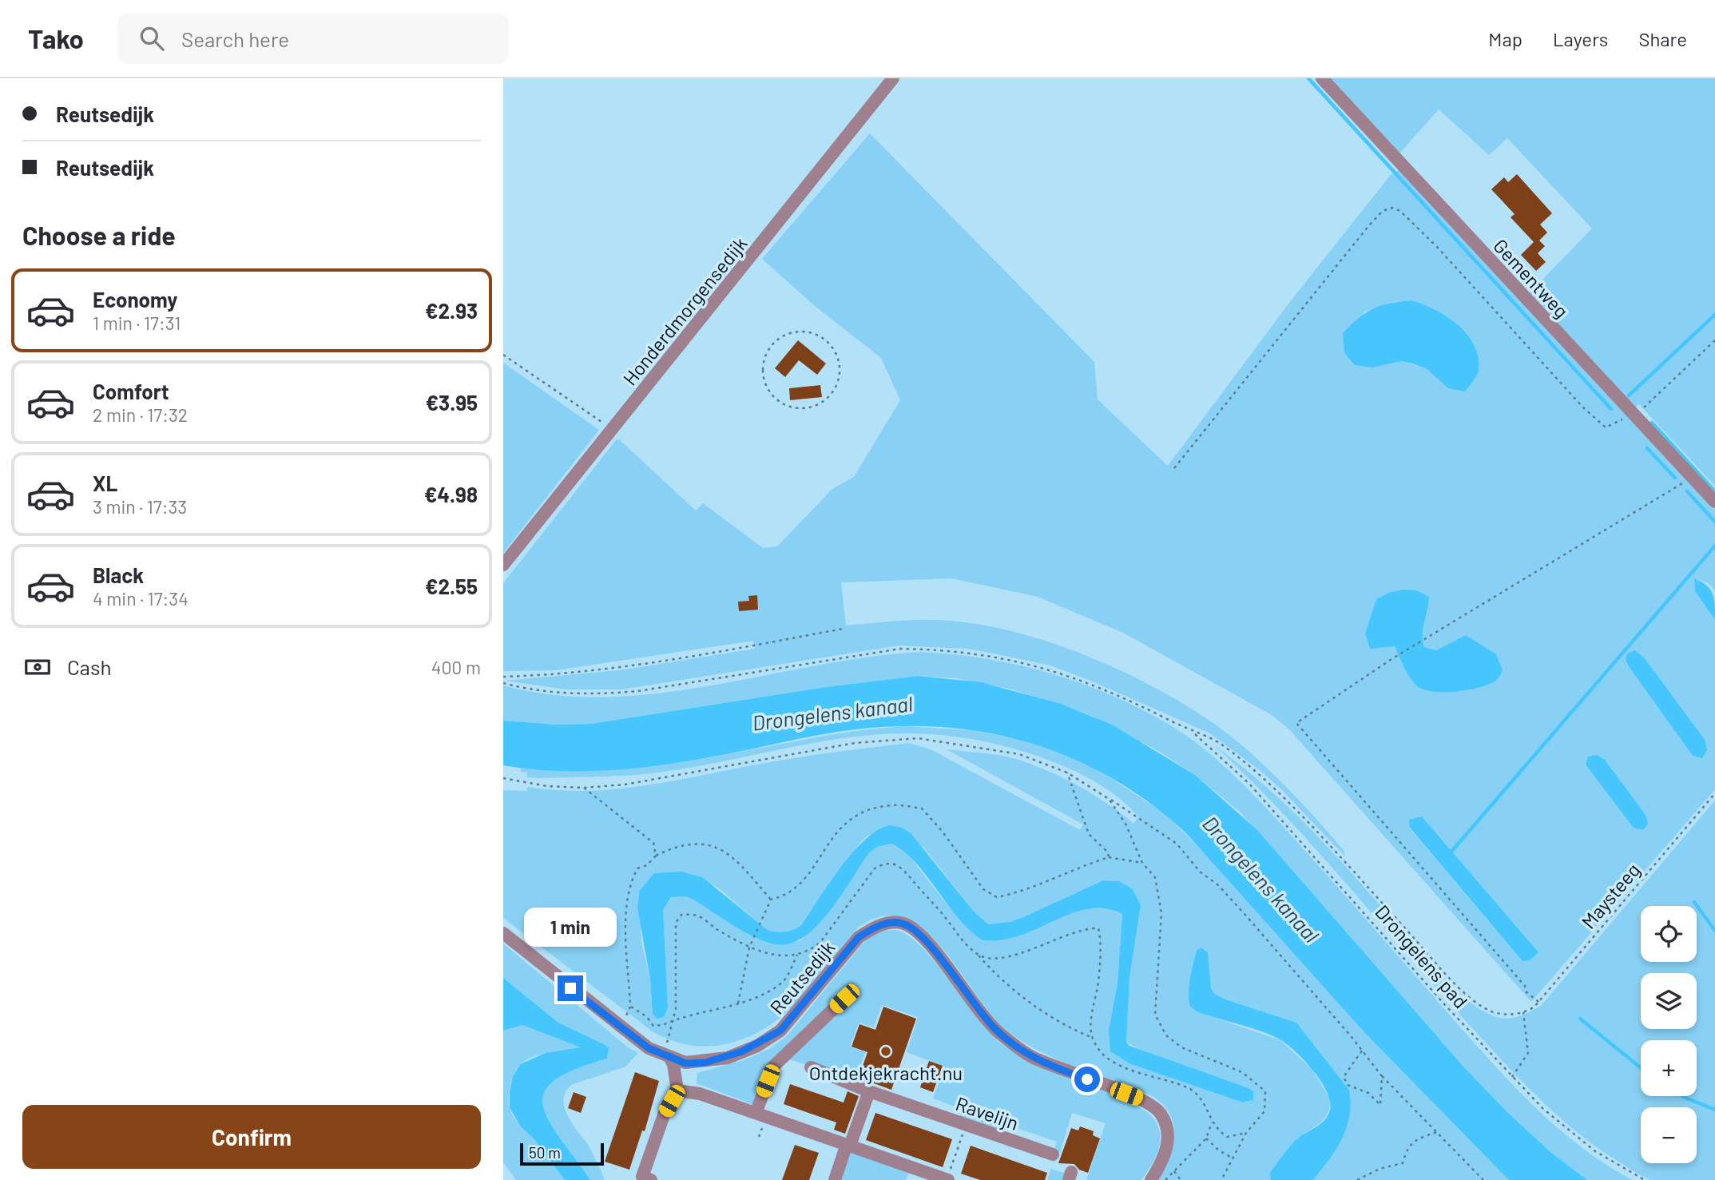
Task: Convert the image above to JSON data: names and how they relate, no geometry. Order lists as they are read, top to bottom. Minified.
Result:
{"streets":{"street":["Gementweg","Honderdmorgensedijk","Reutsedijk","Ravelijn"],"path":["Maysteeg","Drongelens pad"]},"water":["Drongelens kanaal"],"places":["Ontdekjekracht.nu"],"scale_bar":"50 m","page":{"header":"Tako","search":"Search here","nav":["Map","Layers","Share"],"banner":["Reutsedijk","Reutsedijk"],"heading":"Choose a ride","list":[{"name":"Economy","note":"1 min · 17:31","value":"€2.93"},{"name":"Comfort","note":"2 min · 17:32","value":"€3.95"},{"name":"XL","note":"3 min · 17:33","value":"€4.98"},{"name":"Black","note":"4 min · 17:34","value":"€2.55"}],"pay":["Cash","400 m"],"map_buttons":["+","−"],"bubble":"1 min","buttons":"Confirm","scale":"50 m"}}
